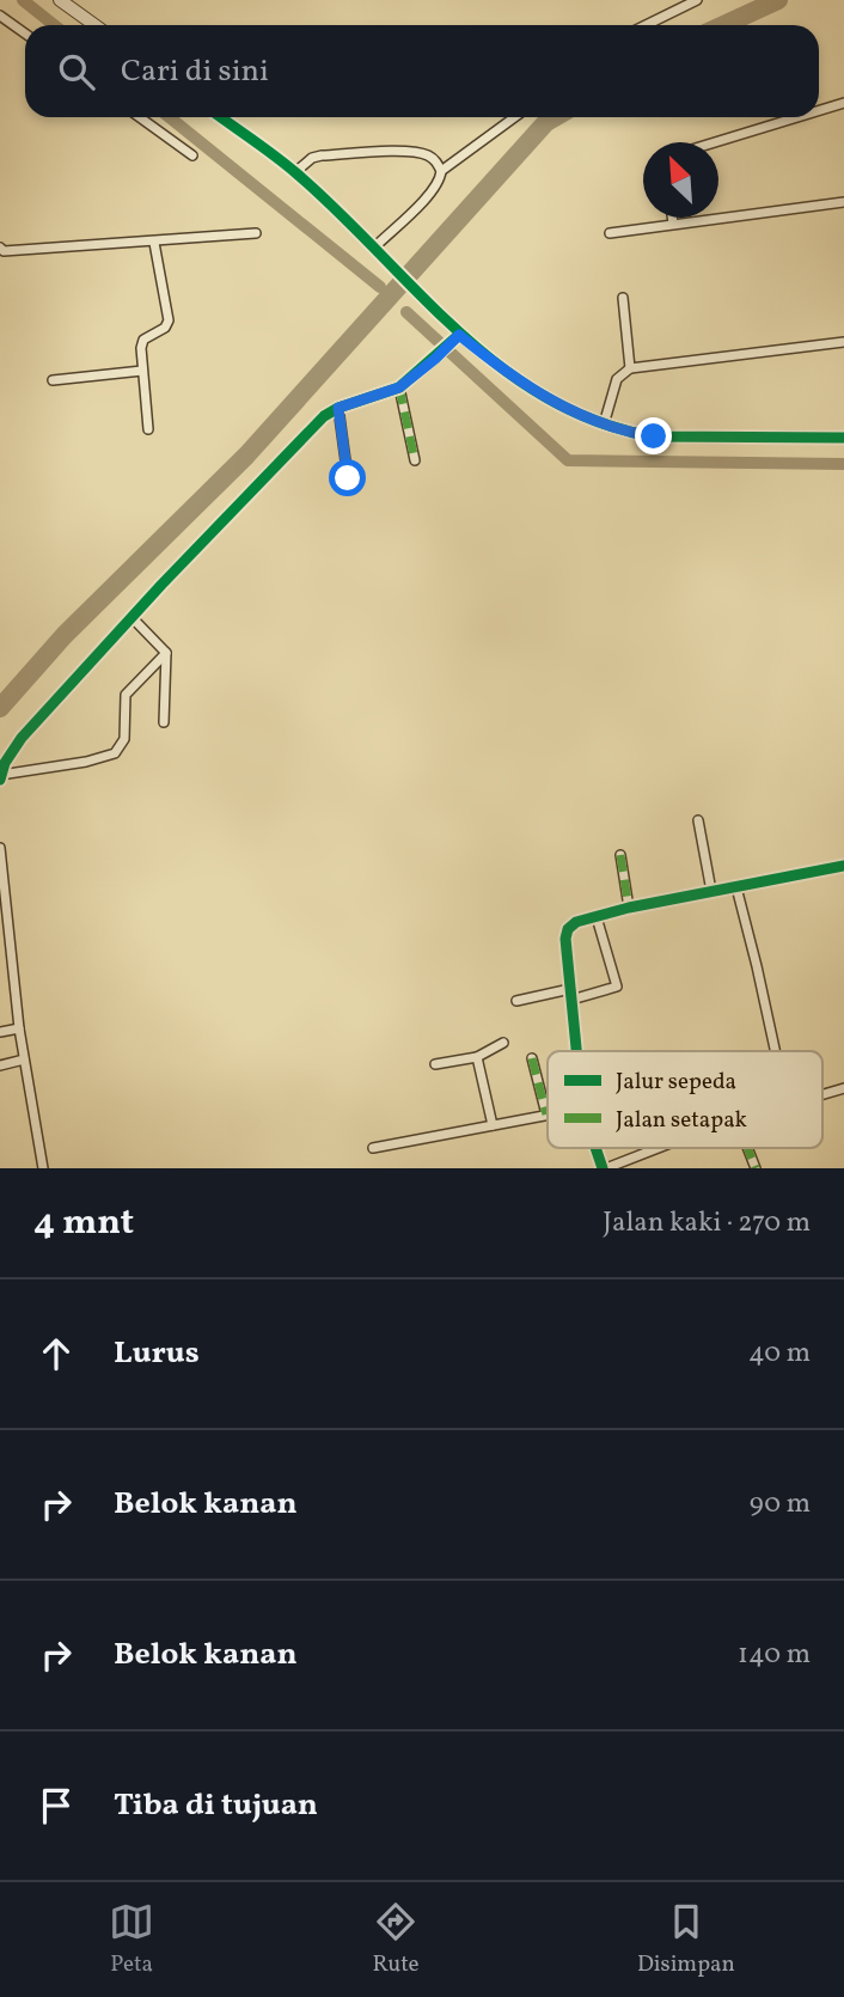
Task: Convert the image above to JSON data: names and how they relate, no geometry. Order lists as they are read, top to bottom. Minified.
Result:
{"legend":["Jalur sepeda","Jalan setapak"],"north":"top left","page":{"search":"Cari di sini","heading":["4 mnt","Jalan kaki · 270 m"],"list":[["Lurus","40 m"],["Belok kanan","90 m"],["Belok kanan","140 m"],"Tiba di tujuan"],"nav":["Peta","Rute","Disimpan"]}}
